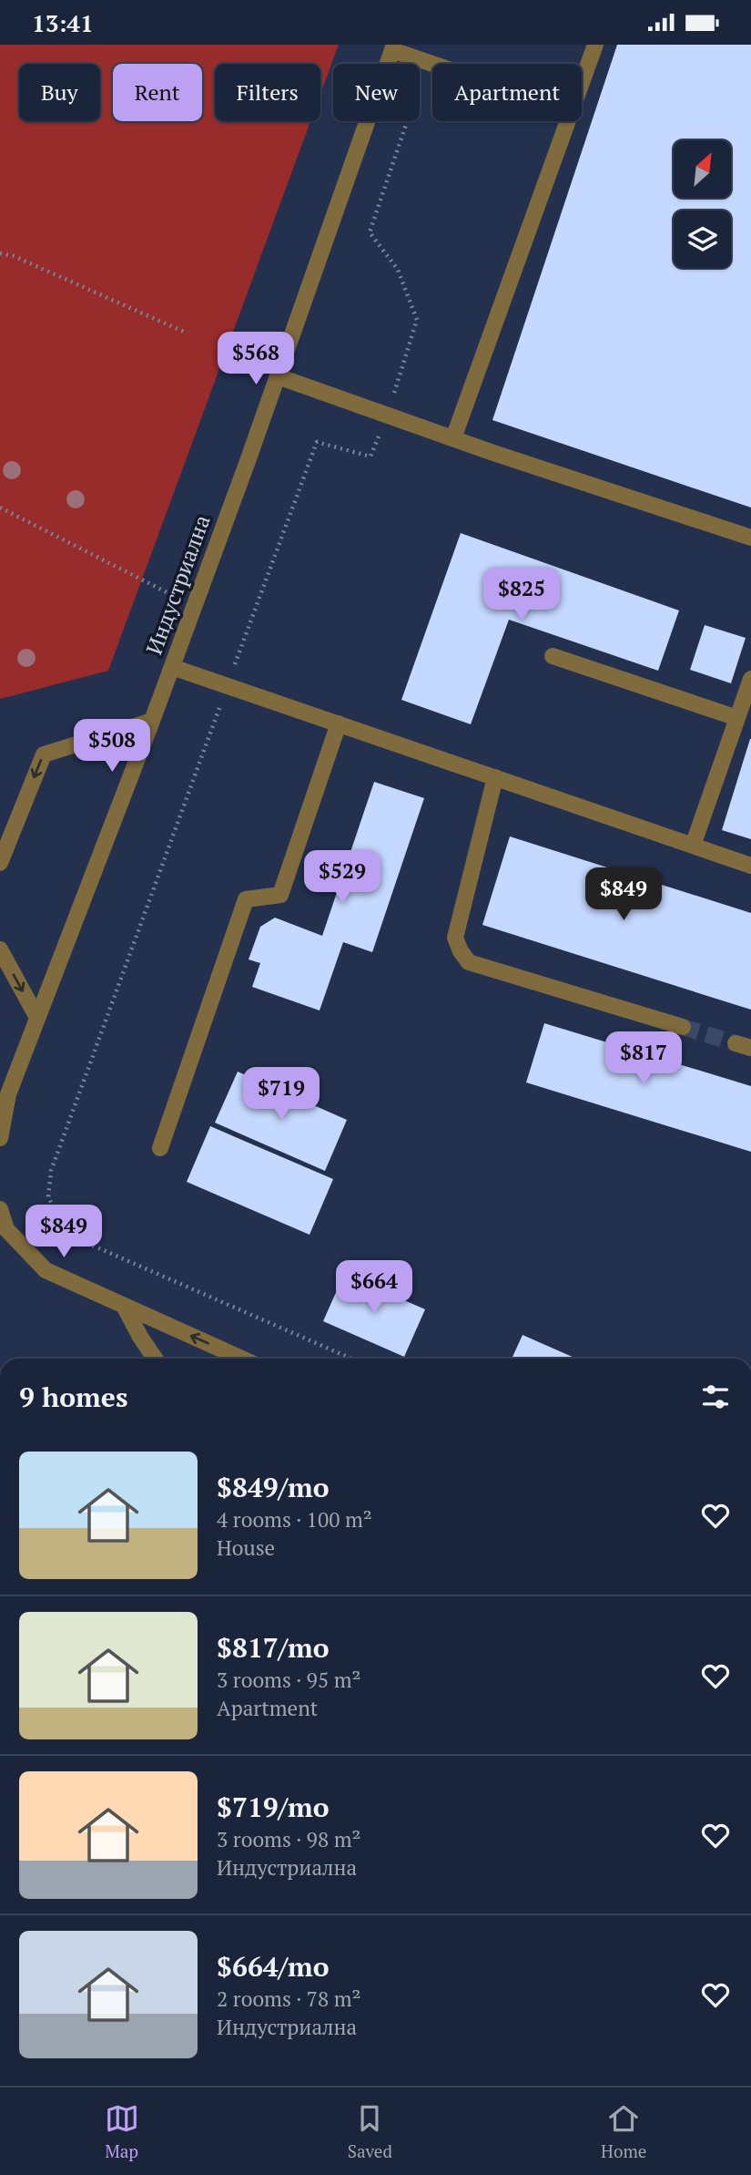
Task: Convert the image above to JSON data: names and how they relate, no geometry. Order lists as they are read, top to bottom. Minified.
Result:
{"streets":{"street":["Индустриална"]},"north":"top right","page":{"status":"13:41","chip":["Buy","Rent","Filters","New","Apartment"],"price":["$568","$825","$508","$529","$849","$817","$719","$849","$664"],"heading":"9 homes","list":[{"name":"$849/mo","note":"4 rooms · 100 m² · House"},{"name":"$817/mo","note":"3 rooms · 95 m² · Apartment"},{"name":"$719/mo","note":"3 rooms · 98 m² · Индустриална"},{"name":"$664/mo","note":"2 rooms · 78 m² · Индустриална"}],"tabs":["Map","Saved","Home"]}}
